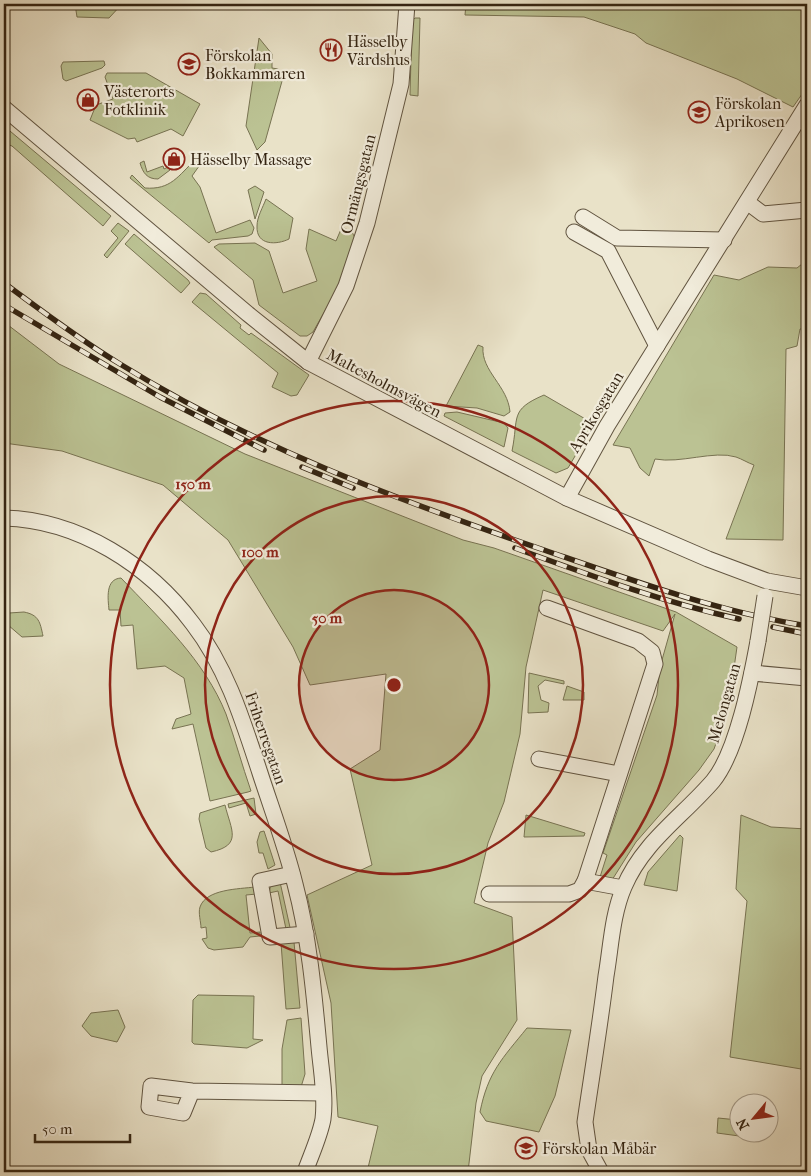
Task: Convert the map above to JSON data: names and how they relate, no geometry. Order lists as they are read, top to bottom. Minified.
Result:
{"streets":{"street":["Ormängsgatan","Maltesholmsvägen","Aprikosgatan","Melongatan","Friherregatan"]},"crossings":[["Ormängsgatan","Maltesholmsvägen"],["Maltesholmsvägen","Aprikosgatan"],["Maltesholmsvägen","Melongatan"]],"places":{"restaurant":["Hässelby Värdshus"],"school or university":["Förskolan Bokkammaren","Förskolan Aprikosen","Förskolan Måbär"],"shop":["Västerorts Fotklinik","Hässelby Massage"]},"scale_bar":"50 m","north":"bottom left","rings":["150 m","100 m","50 m"]}
